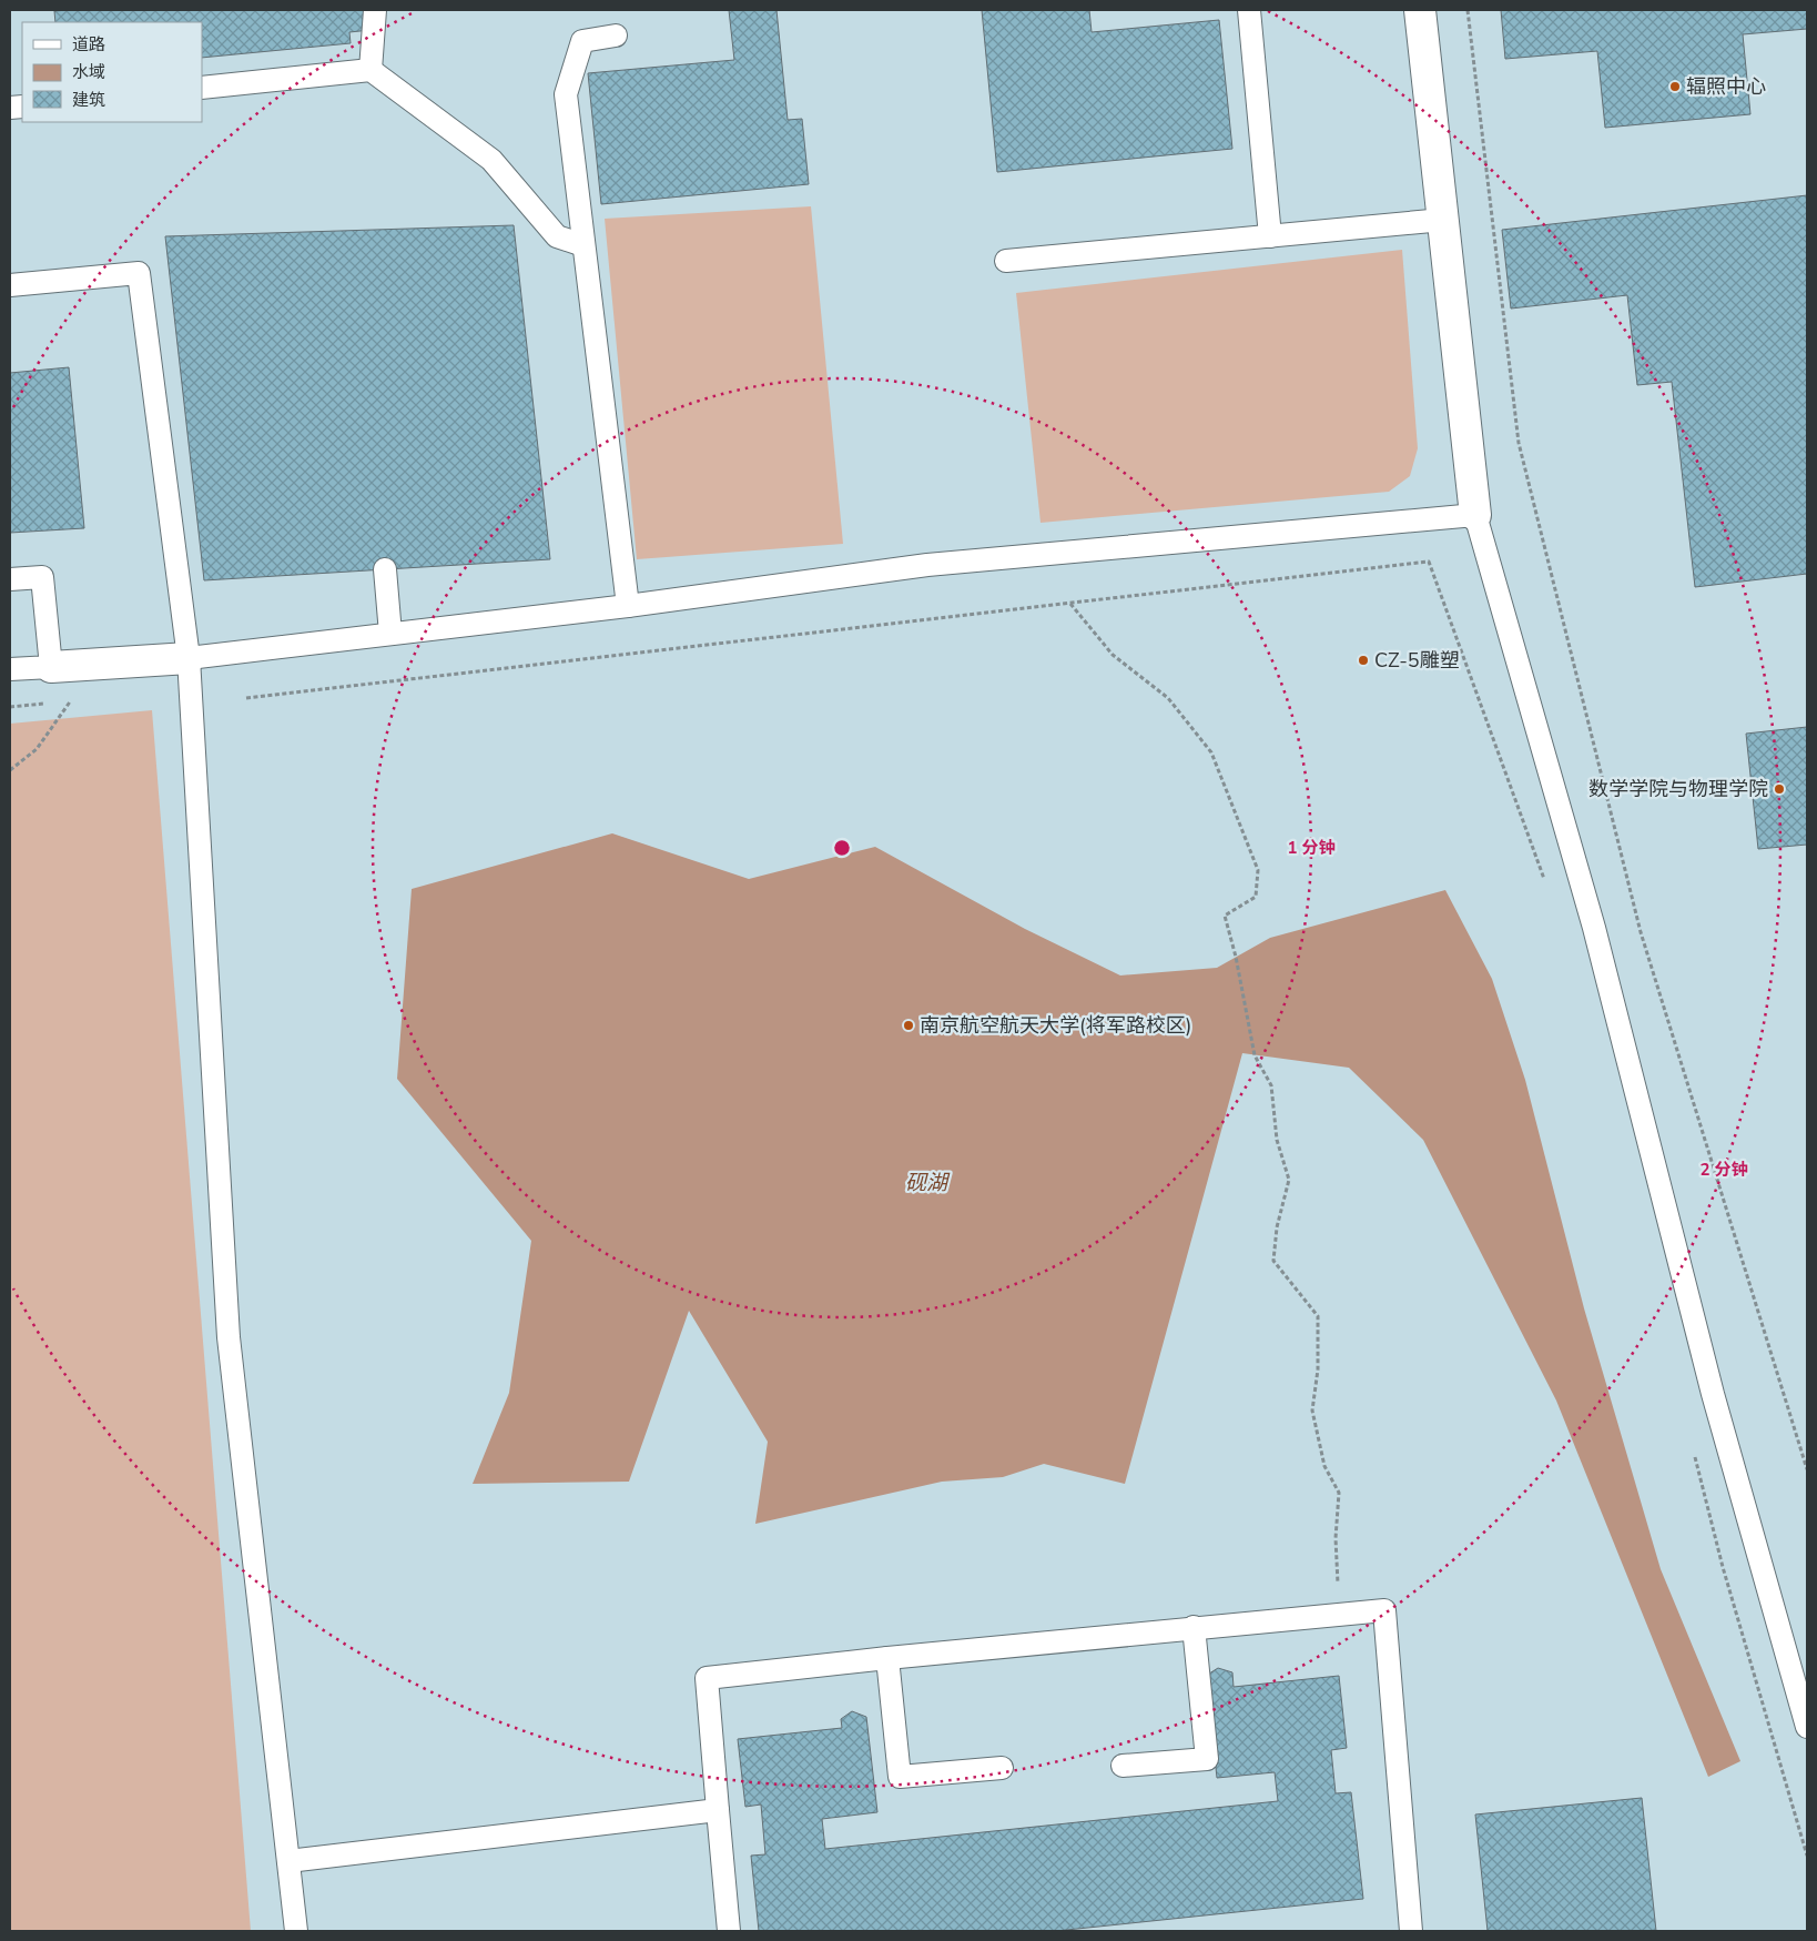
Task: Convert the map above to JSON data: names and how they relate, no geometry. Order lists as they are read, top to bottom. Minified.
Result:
{"water":["砚湖"],"places":["辐照中心","CZ-5雕塑","数学学院与物理学院","南京航空航天大学(将军路校区)"],"legend":["道路","水域","建筑"],"rings":["1 分钟","2 分钟"]}
